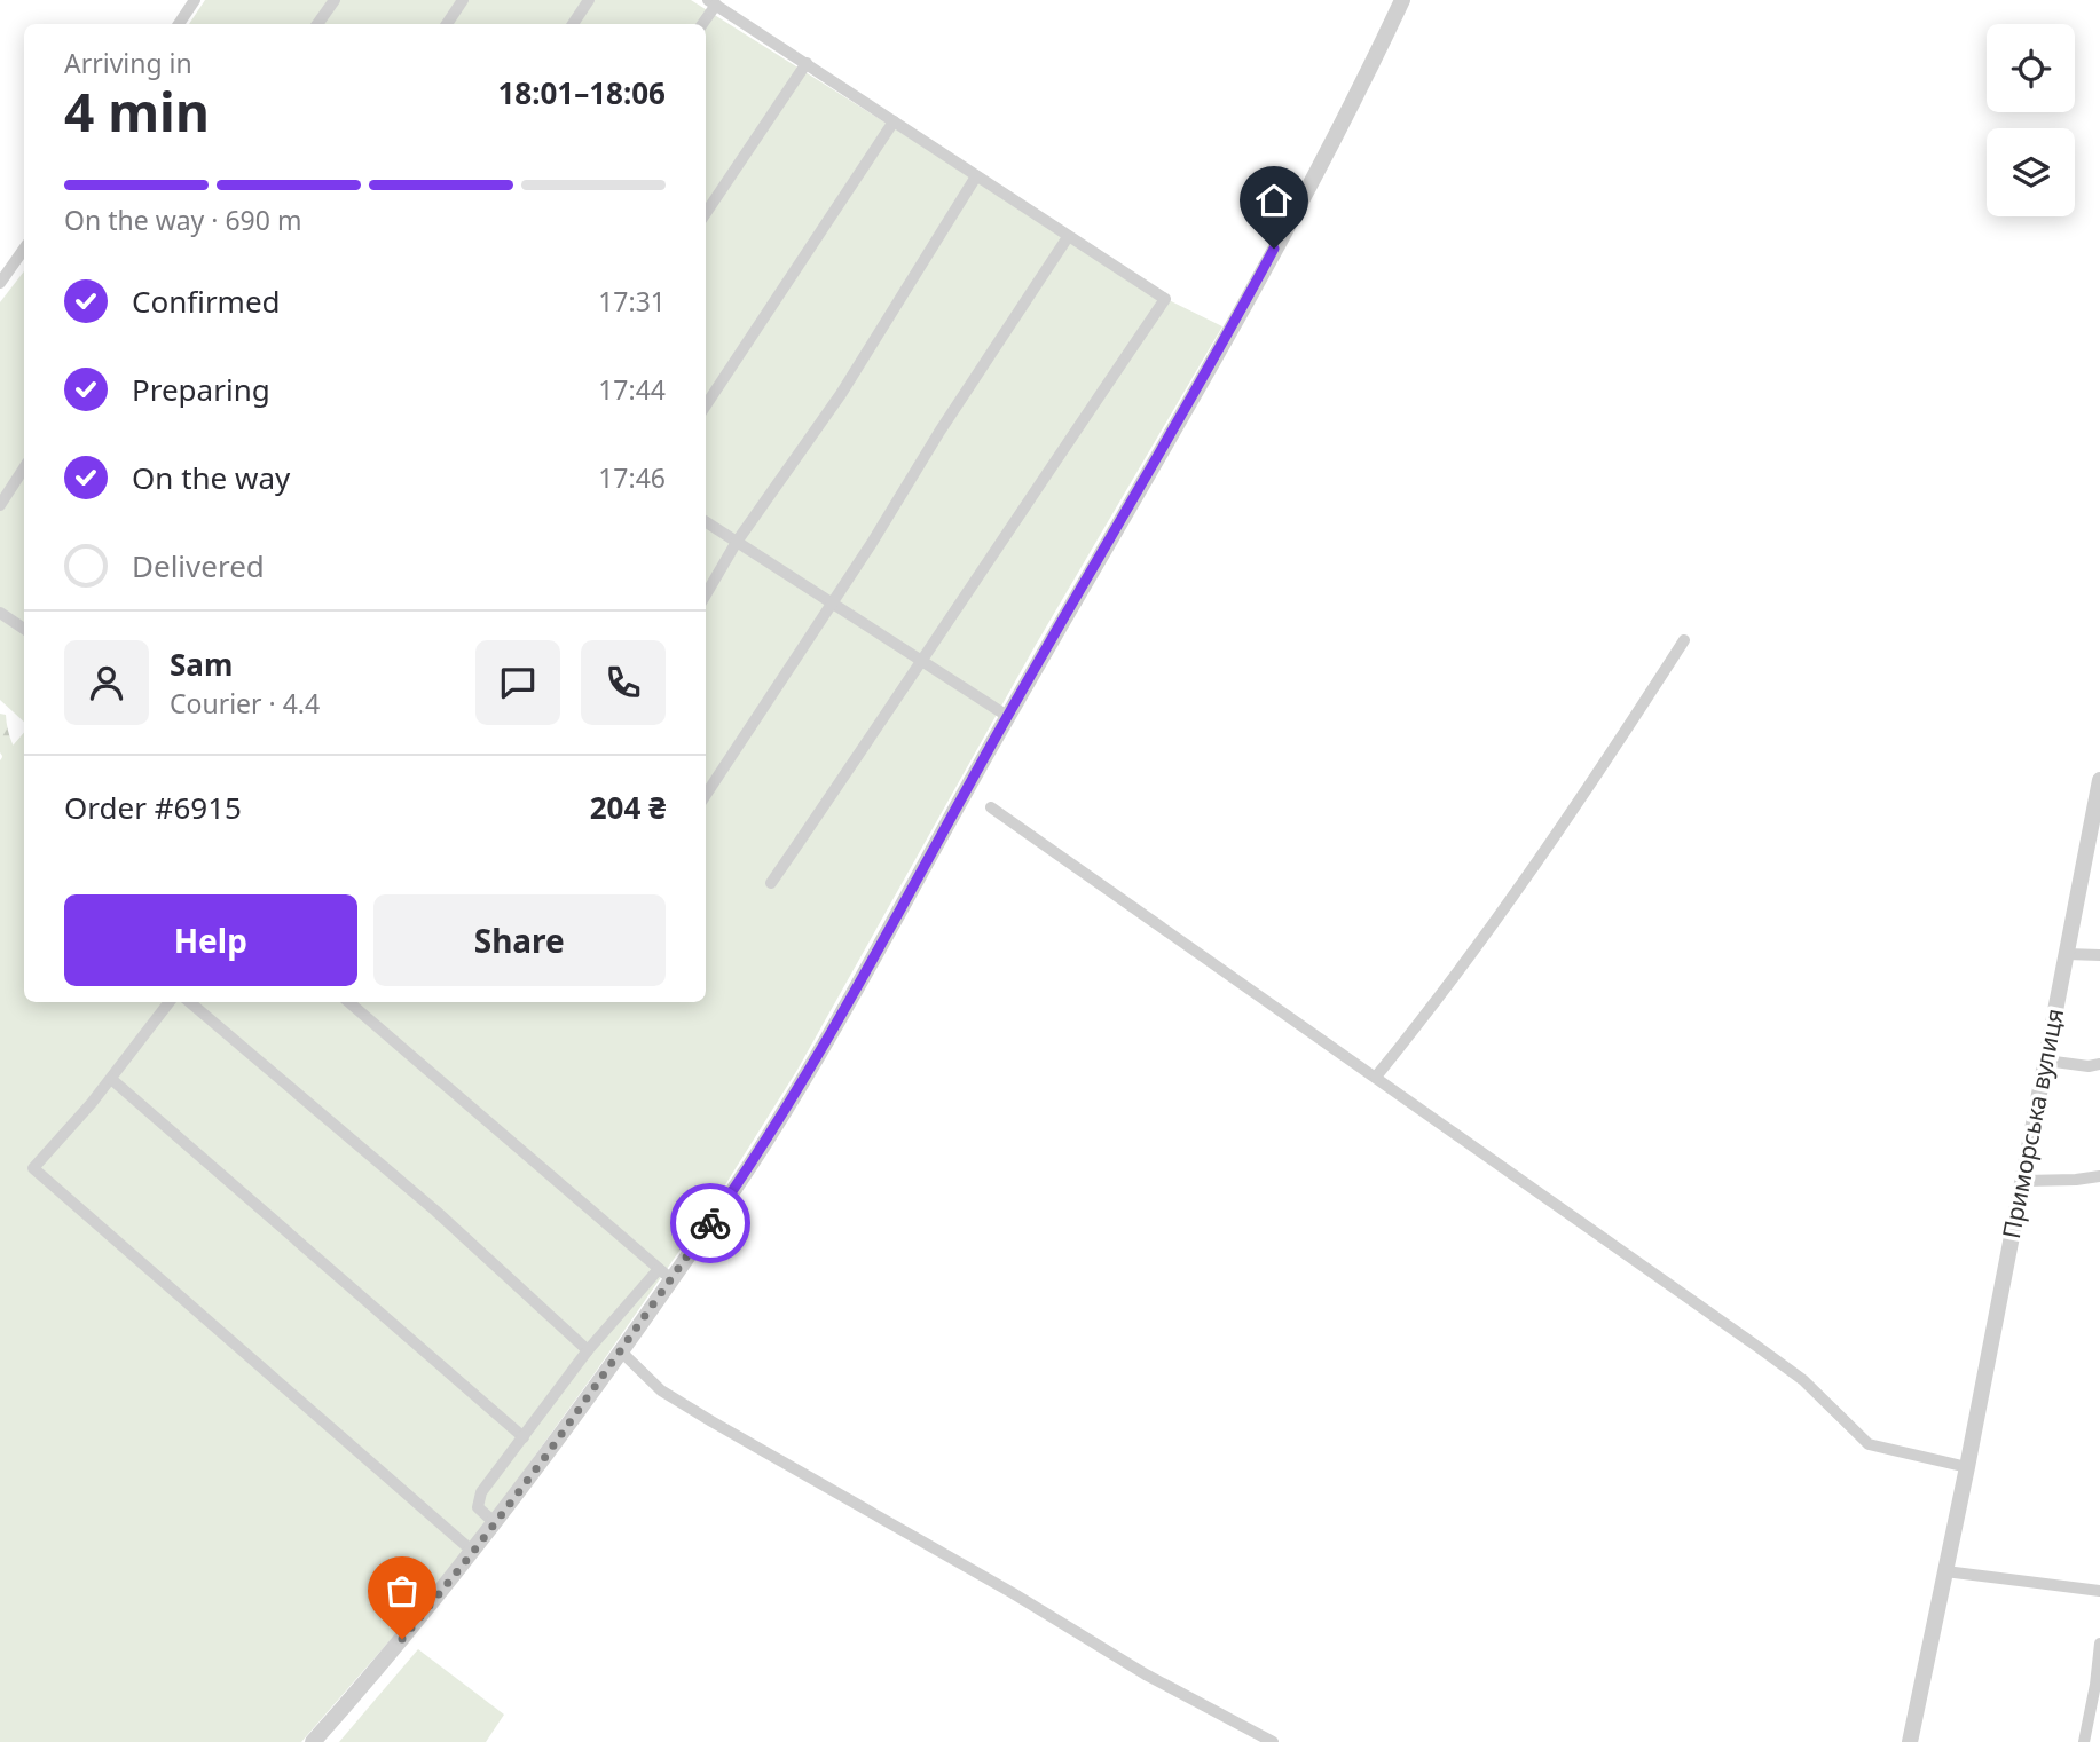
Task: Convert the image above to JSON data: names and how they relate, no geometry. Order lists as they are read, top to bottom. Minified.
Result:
{"streets":{"street":["Приморська вулиця"]},"page":{"heading":["4 min","Arriving in","18:01–18:06"],"panel":["Sam","Courier · 4.4","Order #6915","204 ₴"],"bar":"On the way · 690 m","list":[["Confirmed","17:31"],["Preparing","17:44"],["On the way","17:46"],"Delivered"],"buttons":["Help","Share"]}}
